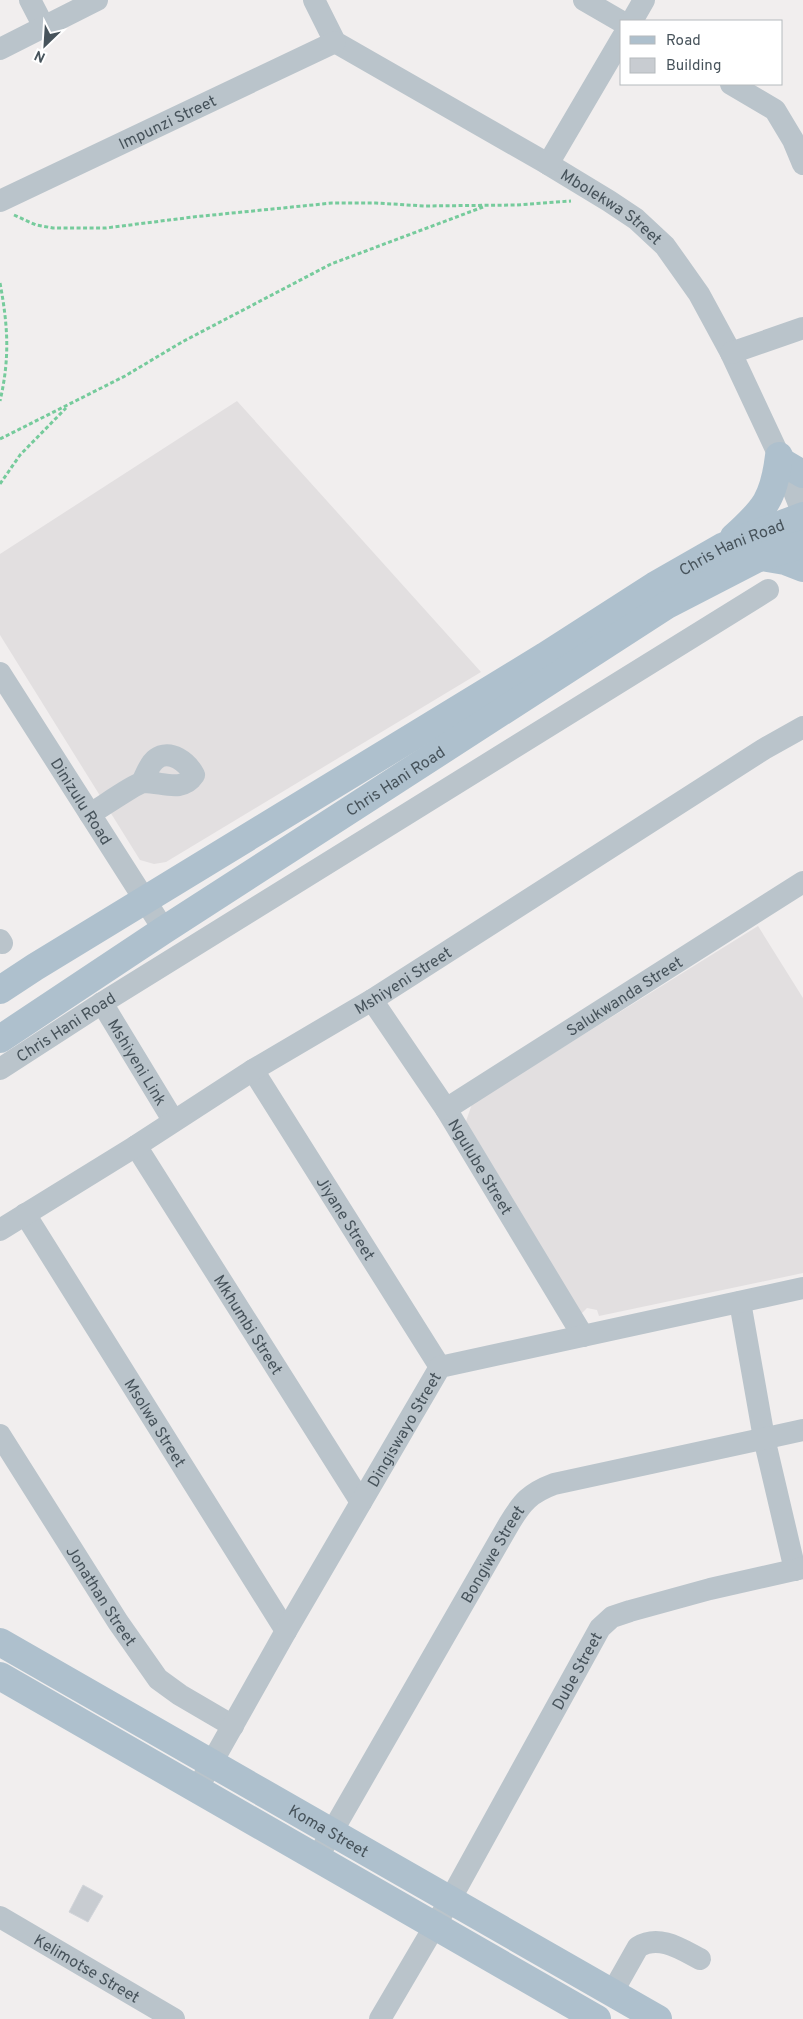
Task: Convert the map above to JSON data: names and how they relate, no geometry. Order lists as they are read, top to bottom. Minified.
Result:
{"streets":{"main road":["Chris Hani Road","Koma Street"],"street":["Impunzi Street","Mbolekwa Street","Dinizulu Road","Mshiyeni Street","Salukwanda Street","Mshiyeni Link","Ngulube Street","Jiyane Street","Mkhumbi Street","Msolwa Street","Dingiswayo Street","Bongiwe Street","Jonathan Street","Dube Street","Kelimotse Street"]},"crossings":[["Impunzi Street","Mbolekwa Street"],["Mbolekwa Street","Chris Hani Road"],["Chris Hani Road","Dinizulu Road"],["Chris Hani Road","Mshiyeni Link"],["Mshiyeni Street","Mshiyeni Link"],["Mshiyeni Street","Ngulube Street"],["Mshiyeni Street","Jiyane Street"],["Mshiyeni Street","Mkhumbi Street"],["Mshiyeni Street","Msolwa Street"],["Salukwanda Street","Ngulube Street"],["Ngulube Street","Dingiswayo Street"],["Jiyane Street","Dingiswayo Street"],["Mkhumbi Street","Dingiswayo Street"],["Msolwa Street","Dingiswayo Street"],["Dingiswayo Street","Jonathan Street"],["Dingiswayo Street","Koma Street"],["Bongiwe Street","Koma Street"],["Dube Street","Koma Street"]],"legend":["Road","Building"],"north":"bottom left"}
